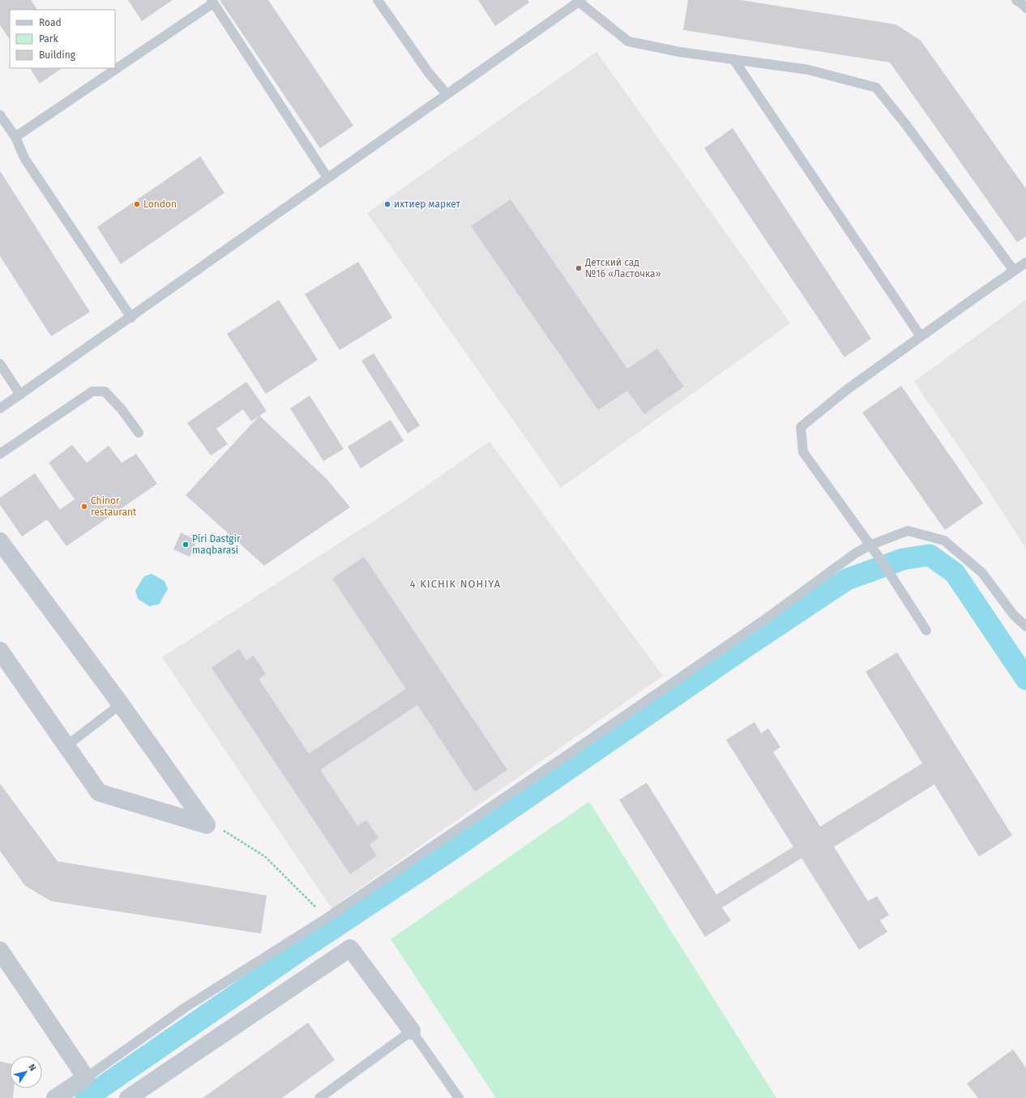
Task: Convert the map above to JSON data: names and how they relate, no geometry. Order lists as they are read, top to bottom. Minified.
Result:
{"districts":["4 KICHIK NOHIYA"],"places":["London","ихтиер маркет","Детский сад №16 «Ласточка»","Chinor restaurant","Piri Dastgir maqbarasi"],"legend":["Road","Park","Building"],"north":"top right"}
